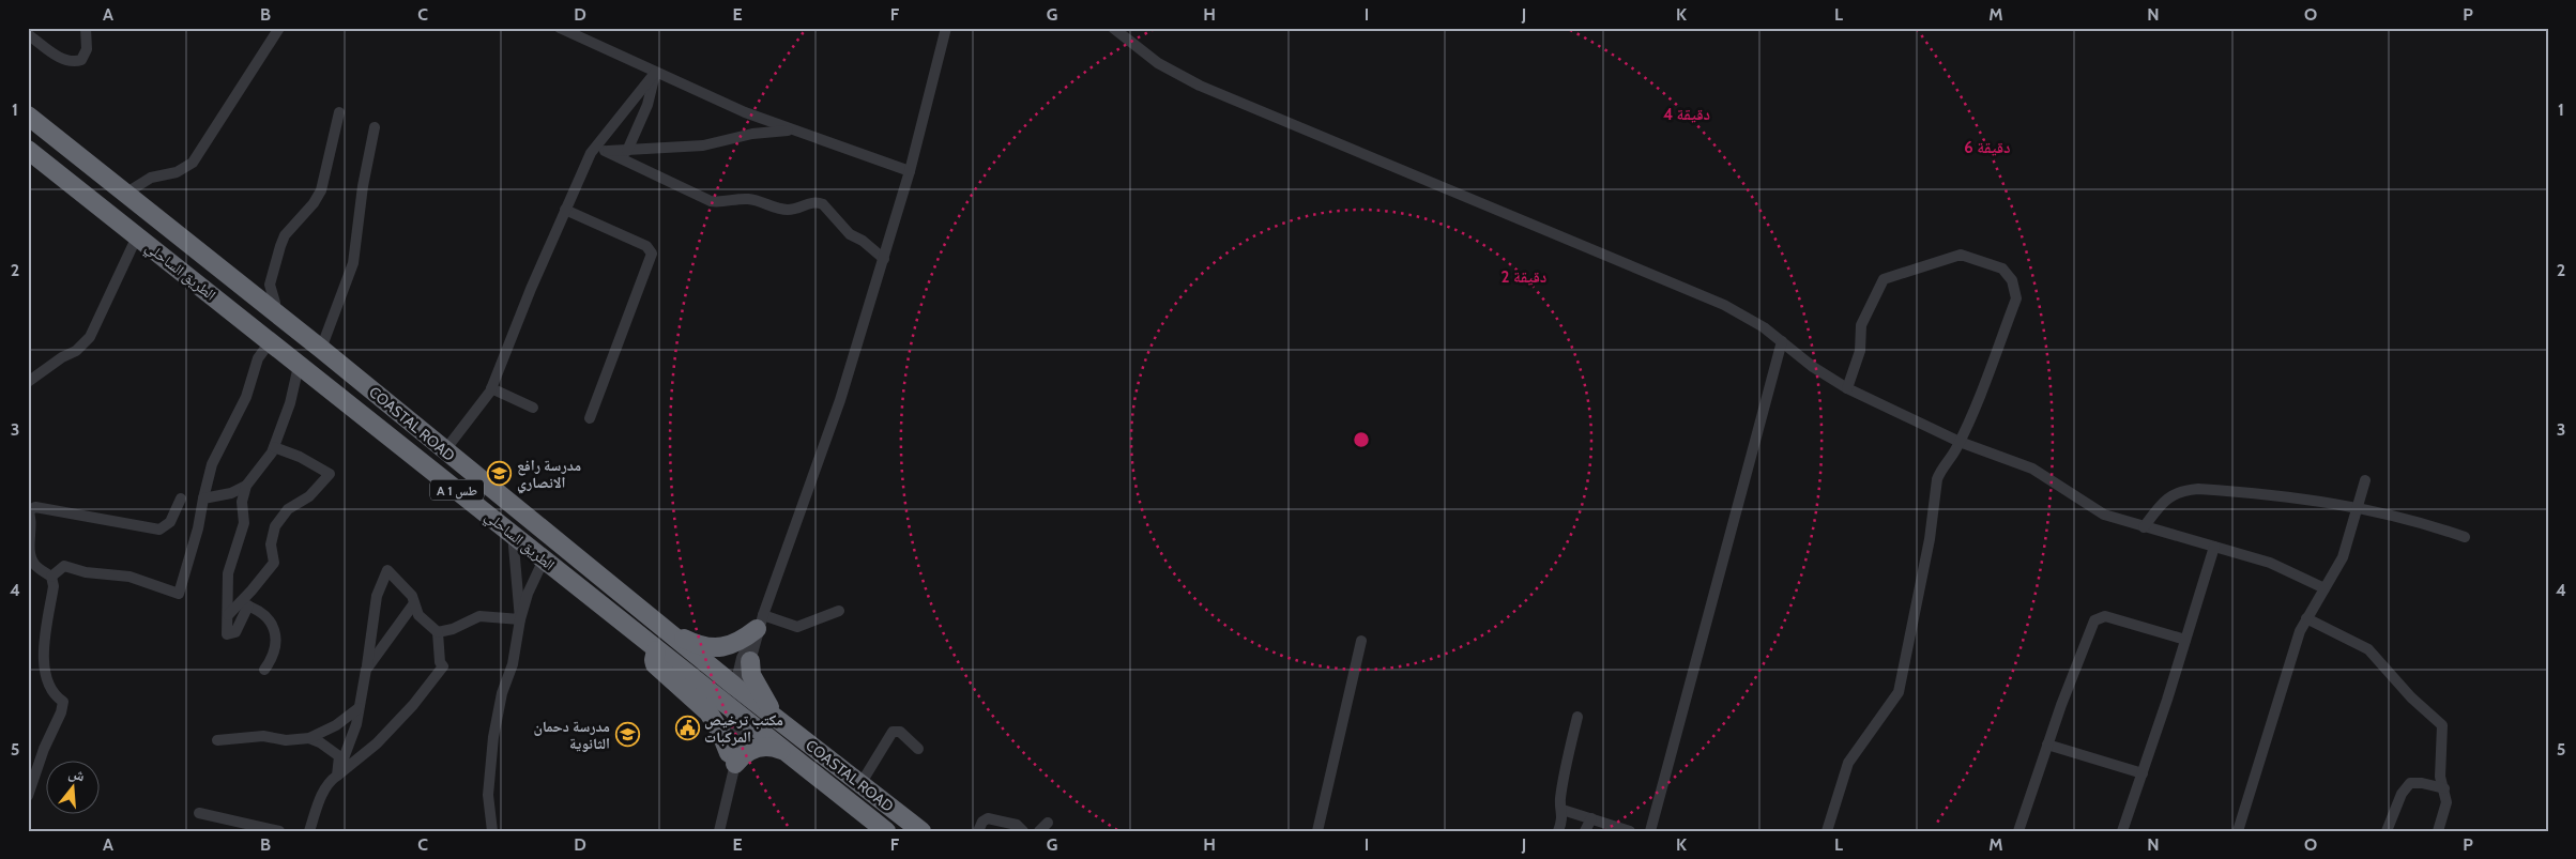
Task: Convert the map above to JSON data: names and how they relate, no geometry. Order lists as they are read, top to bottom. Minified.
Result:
{"streets":{"highway":["الطريق الساحلي","COASTAL ROAD","A 1 طس"]},"places":{"school or university":["مدرسة رافع الانصاري","مدرسة دحمان الثانوية"],"public building":["مكتب ترخيص المركبات"]},"north":"top","grid":{"columns":["A","B","C","D","E","F","G","H","I","J","K","L","M","N","O","P"],"rows":["1","2","3","4","5"]},"rings":["4 دقيقة","6 دقيقة","2 دقيقة"]}
